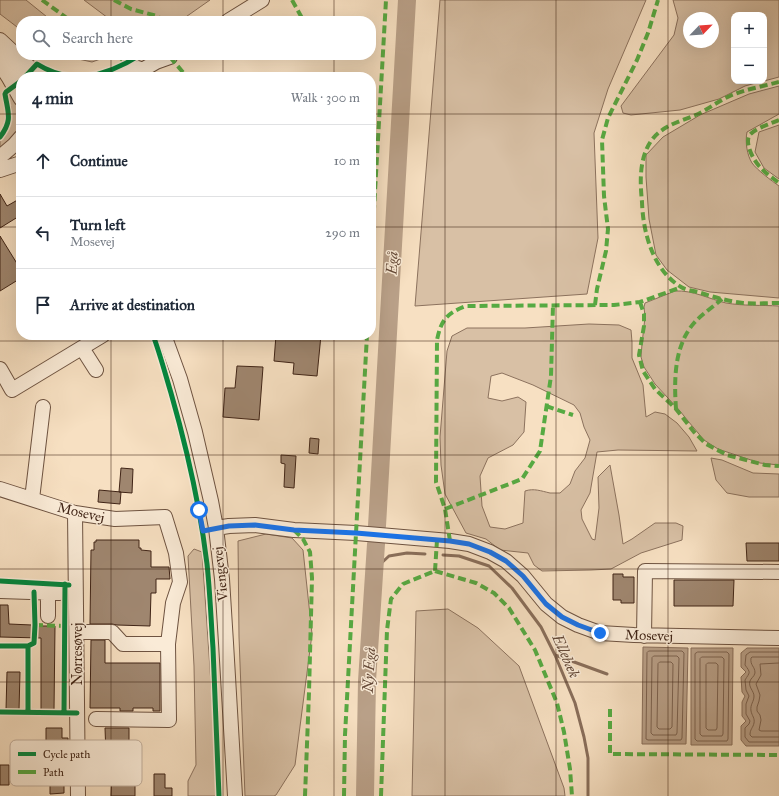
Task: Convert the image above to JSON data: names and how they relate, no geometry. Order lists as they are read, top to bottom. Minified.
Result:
{"streets":{"street":["Mosevej","Viengevej","Nørresøvej"]},"crossings":[["Mosevej","Viengevej"],["Mosevej","Nørresøvej"]],"water":["Egå","Ellebæk","Ny Egå"],"legend":["Cycle path","Path"],"north":"top right","page":{"map_buttons":["+","−"],"search":"Search here","heading":["4 min","Walk · 300 m"],"list":[["Continue","10 m"],["Turn left","Mosevej","290 m"],"Arrive at destination"]}}
